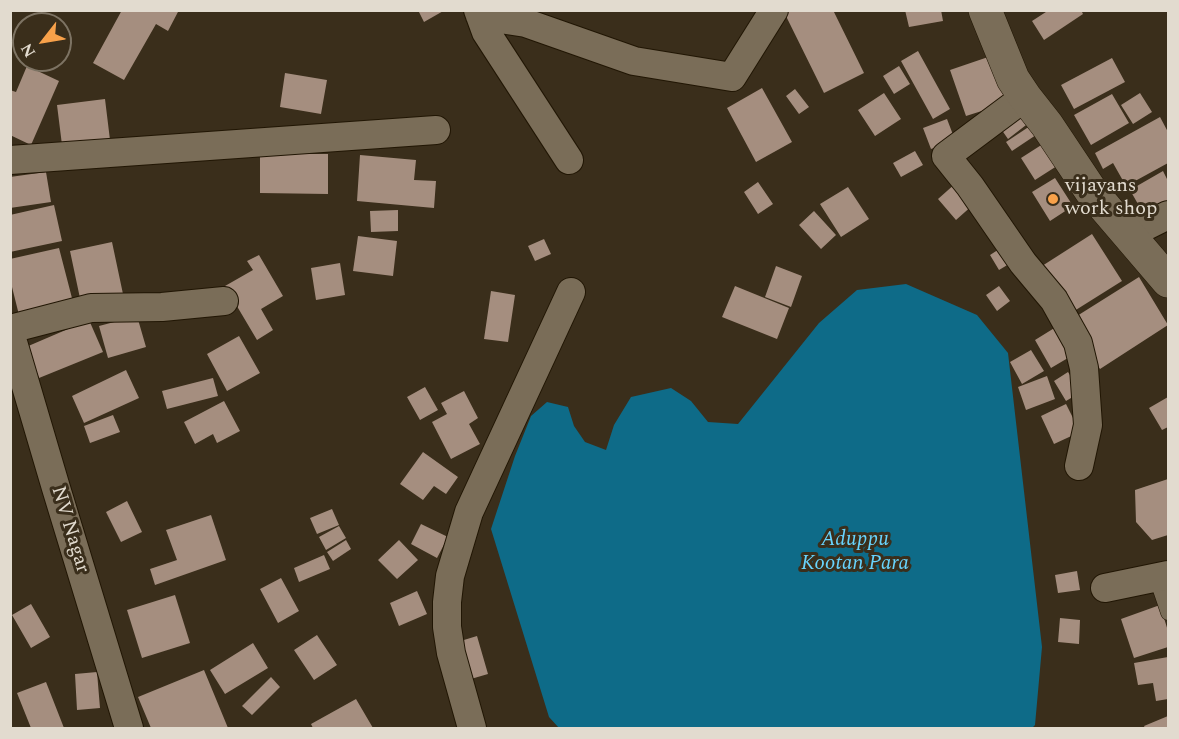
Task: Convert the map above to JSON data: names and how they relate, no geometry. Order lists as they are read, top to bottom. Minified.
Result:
{"streets":{"street":["NV Nagar"]},"water":["Aduppu Kootan Para"],"places":["vijayans work shop"],"north":"bottom left"}
